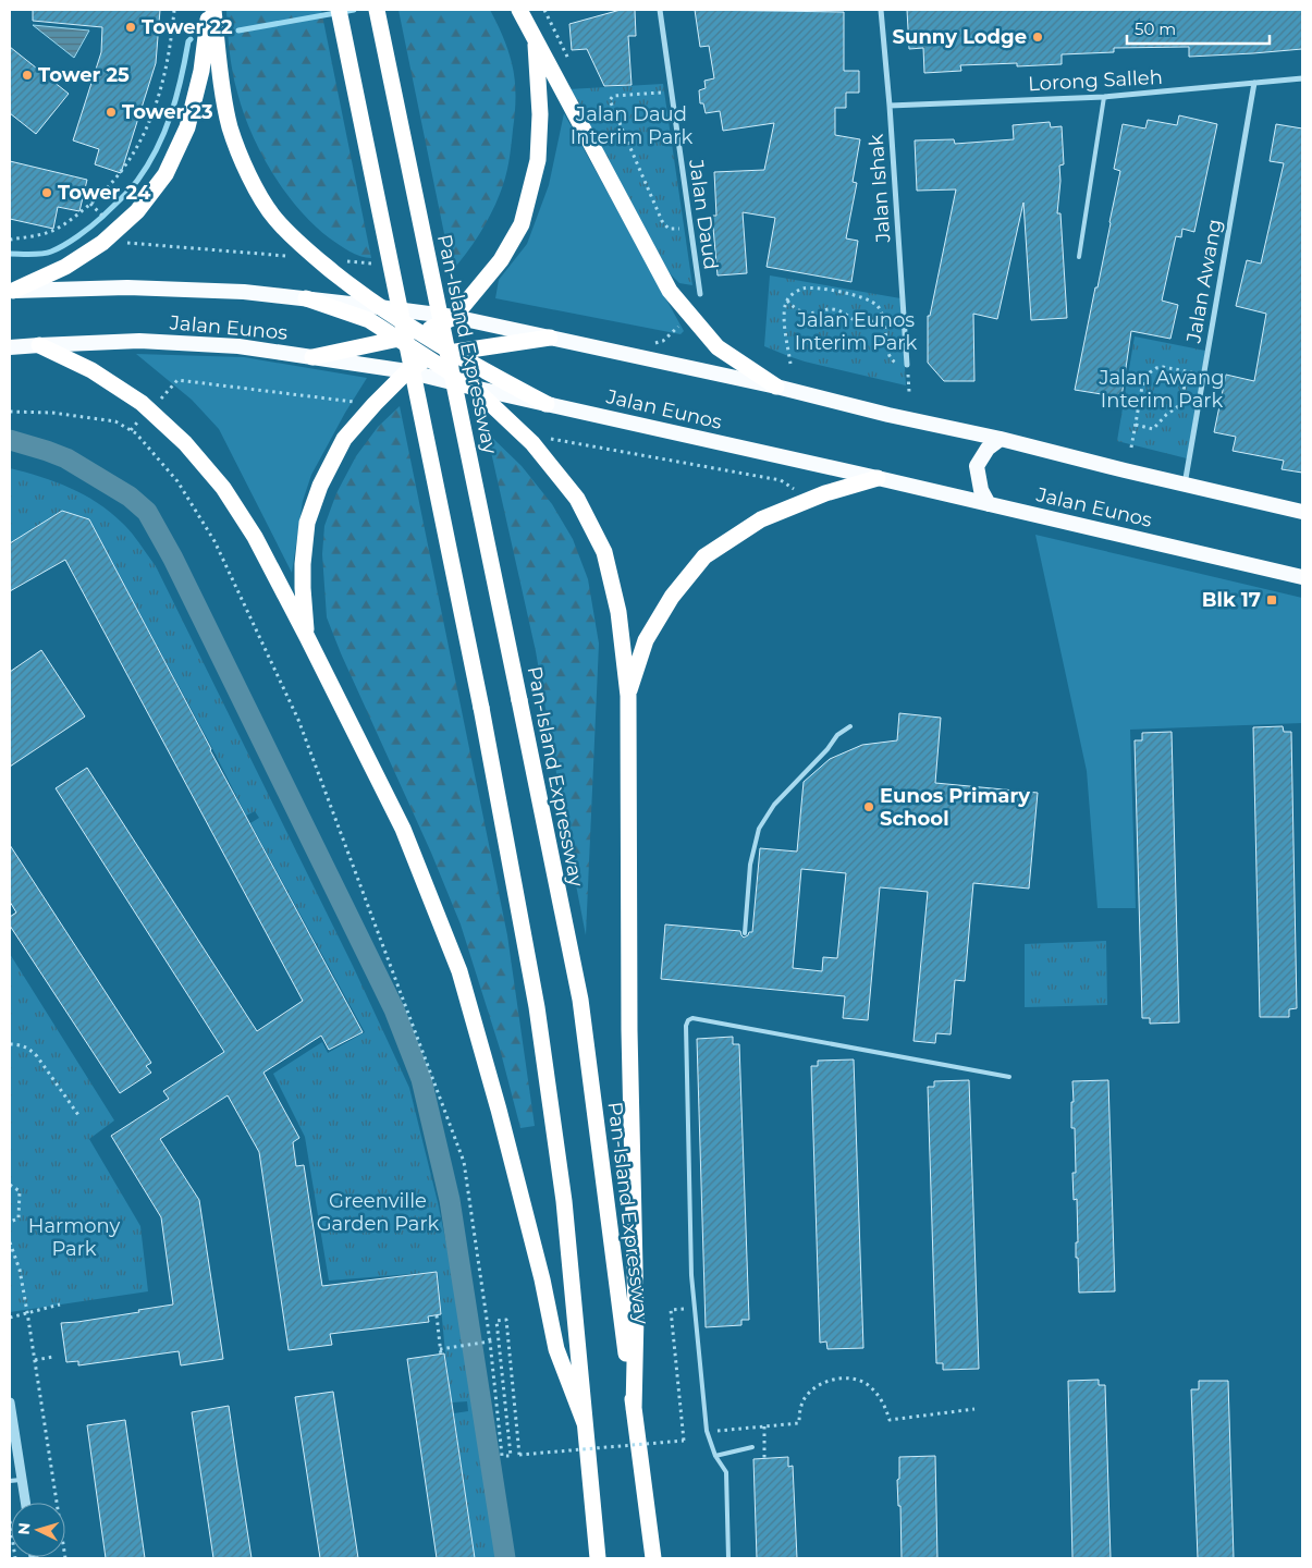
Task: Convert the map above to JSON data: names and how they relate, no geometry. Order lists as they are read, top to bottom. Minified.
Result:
{"streets":{"highway":["Jalan Eunos","Pan-Island Expressway"],"street":["Lorong Salleh","Jalan Ishak","Jalan Daud","Jalan Awang"]},"crossings":[["Lorong Salleh","Jalan Ishak"],["Lorong Salleh","Jalan Awang"],["Jalan Awang","Jalan Eunos"]],"parks":["Jalan Daud Interim Park","Jalan Eunos Interim Park","Jalan Awang Interim Park","Greenville Garden Park","Harmony Park"],"places":{"other":["Tower 22","Sunny Lodge","Tower 25","Tower 23","Tower 24","Eunos Primary School"],"transit":["Blk 17"]},"scale_bar":"50 m","north":"left"}
